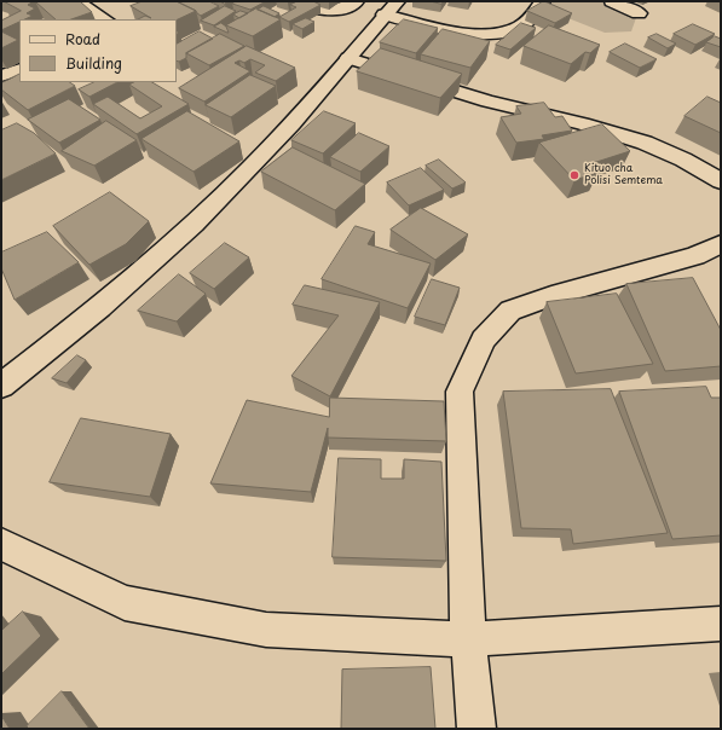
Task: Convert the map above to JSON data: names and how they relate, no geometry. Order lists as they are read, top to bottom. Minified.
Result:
{"places":["Kituo cha Polisi Semtema"],"legend":["Road","Building"]}
